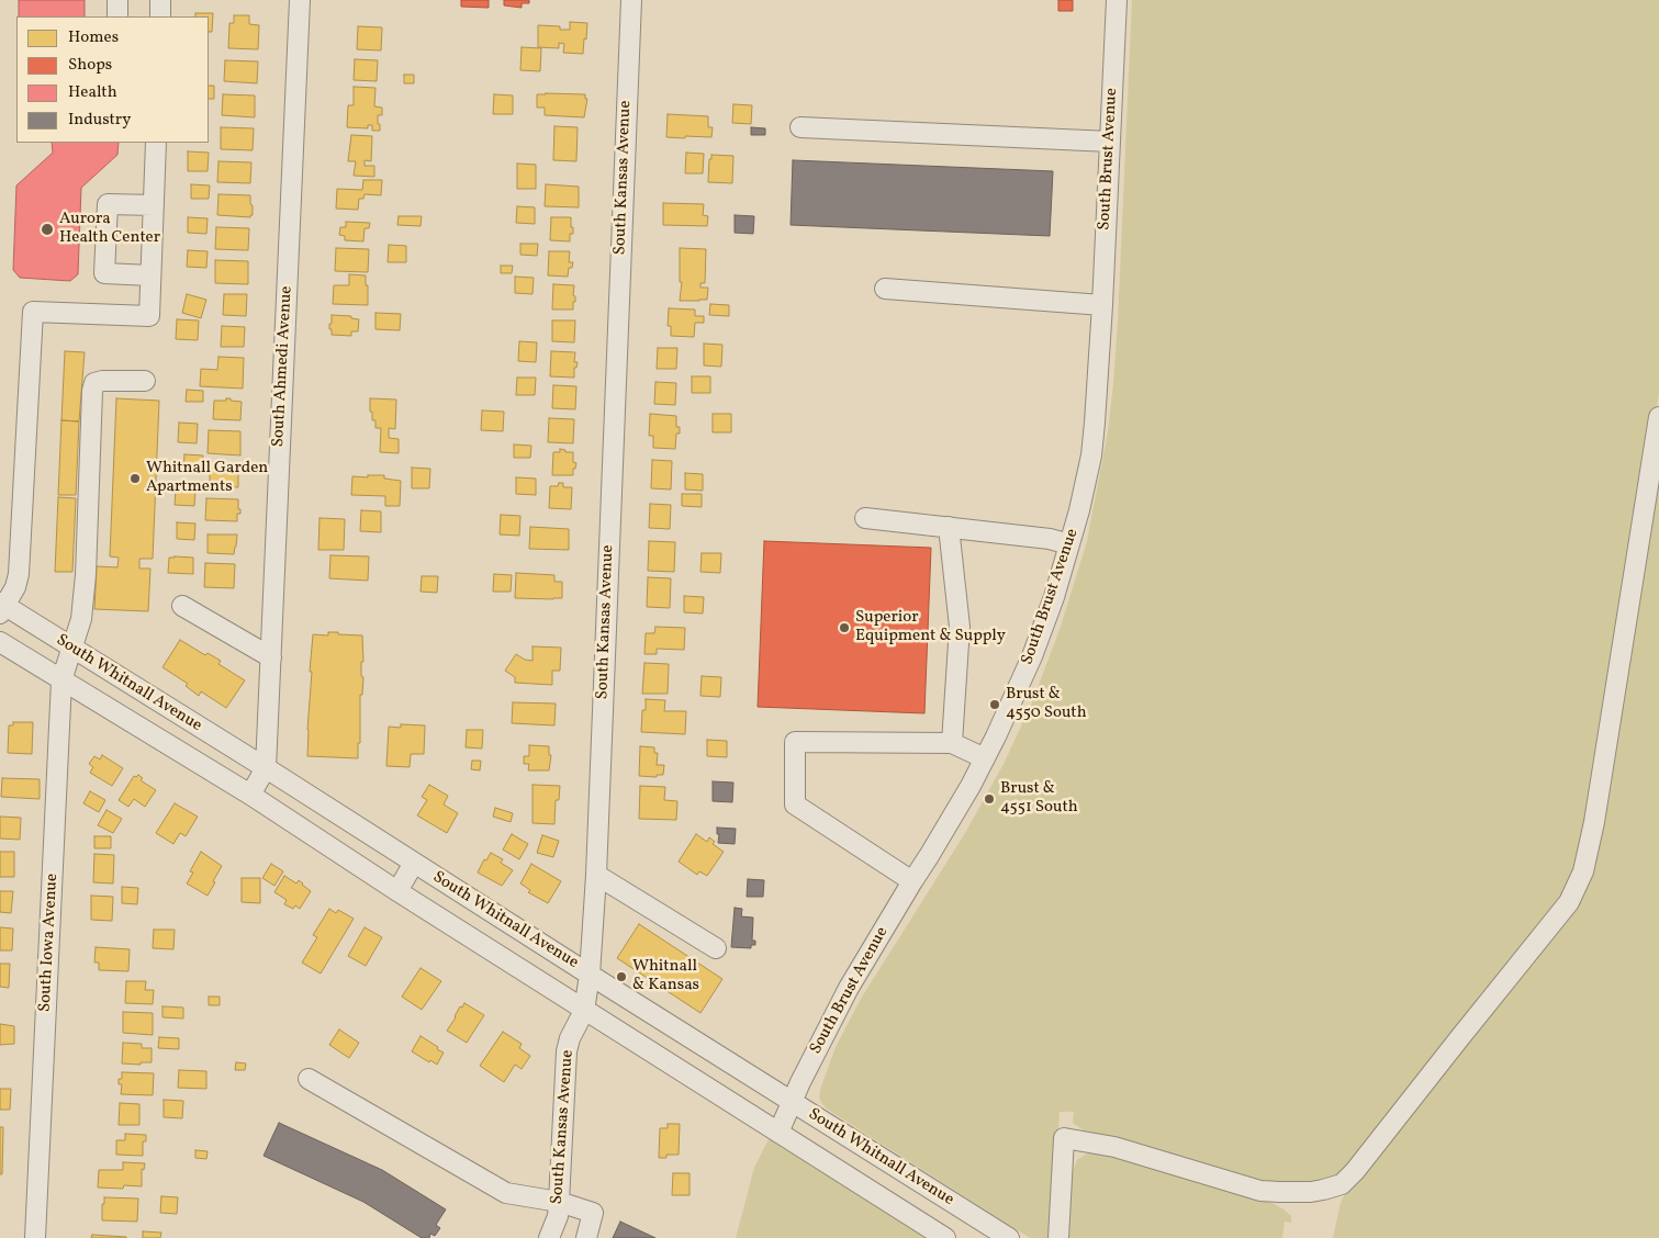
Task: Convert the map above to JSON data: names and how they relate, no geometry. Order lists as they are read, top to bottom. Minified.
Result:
{"streets":{"street":["South Brust Avenue","South Kansas Avenue","South Ahmedi Avenue","South Whitnall Avenue","South Iowa Avenue"]},"crossings":[["South Brust Avenue","South Whitnall Avenue"],["South Kansas Avenue","South Whitnall Avenue"],["South Ahmedi Avenue","South Whitnall Avenue"],["South Whitnall Avenue","South Iowa Avenue"]],"places":["Aurora Health Center","Whitnall Garden Apartments","Superior Equipment & Supply","Brust & 4550 South","Brust & 4551 South","Whitnall & Kansas"],"legend":["Homes","Shops","Health","Industry"]}
